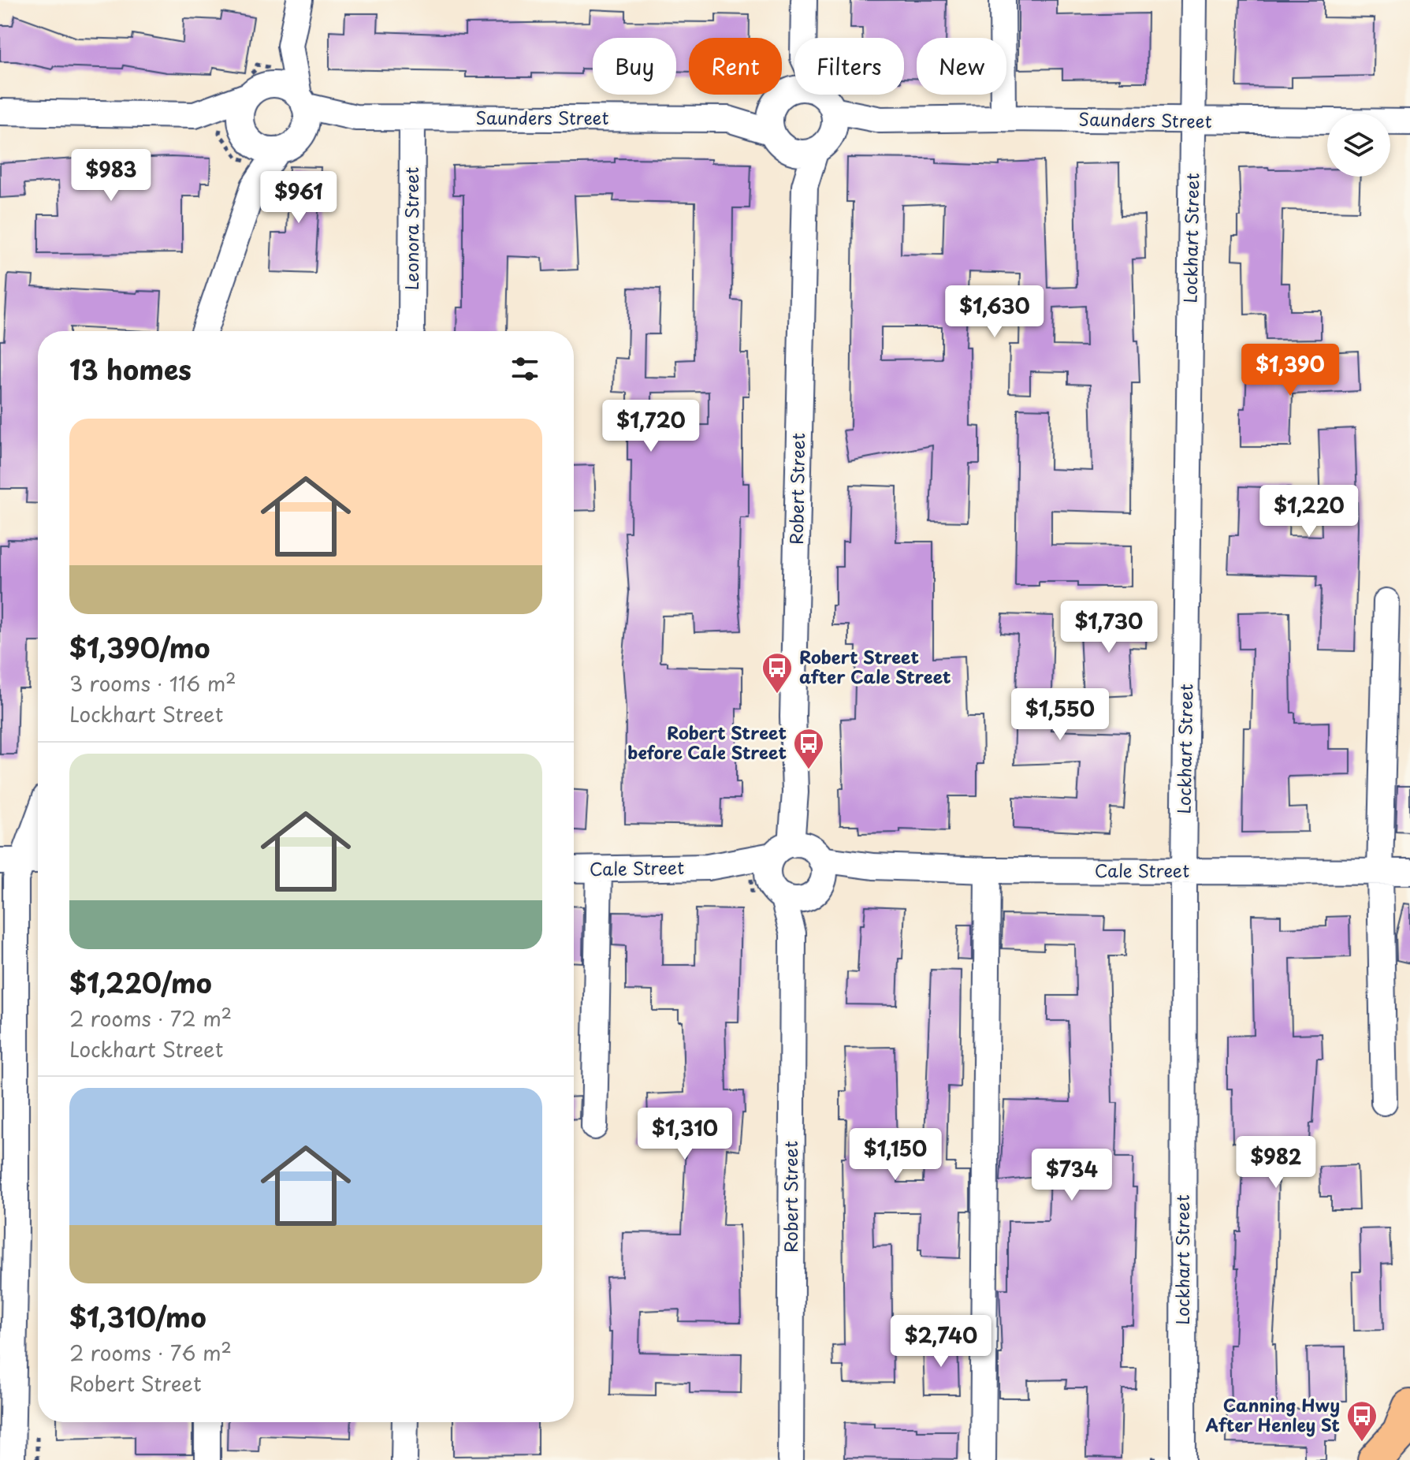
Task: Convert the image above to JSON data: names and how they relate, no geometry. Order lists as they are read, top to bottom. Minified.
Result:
{"streets":{"street":["Saunders Street","Leonora Street","Lockhart Street","Robert Street","Cale Street"]},"crossings":[["Saunders Street","Leonora Street"],["Saunders Street","Lockhart Street"],["Saunders Street","Robert Street"],["Lockhart Street","Cale Street"],["Robert Street","Cale Street"]],"places":{"bus stop":["Robert Street after Cale Street","Robert Street before Cale Street","Canning Hwy After Henley St"]},"page":{"chip":["Buy","Rent","Filters","New"],"price":["$983","$961","$1,630","$1,390","$1,720","$1,220","$1,730","$1,550","$1,310","$1,150","$982","$734","$2,740"],"heading":"13 homes","list":[{"name":"$1,390/mo","note":"3 rooms · 116 m² · Lockhart Street"},{"name":"$1,220/mo","note":"2 rooms · 72 m² · Lockhart Street"},{"name":"$1,310/mo","note":"2 rooms · 76 m² · Robert Street"}]}}
